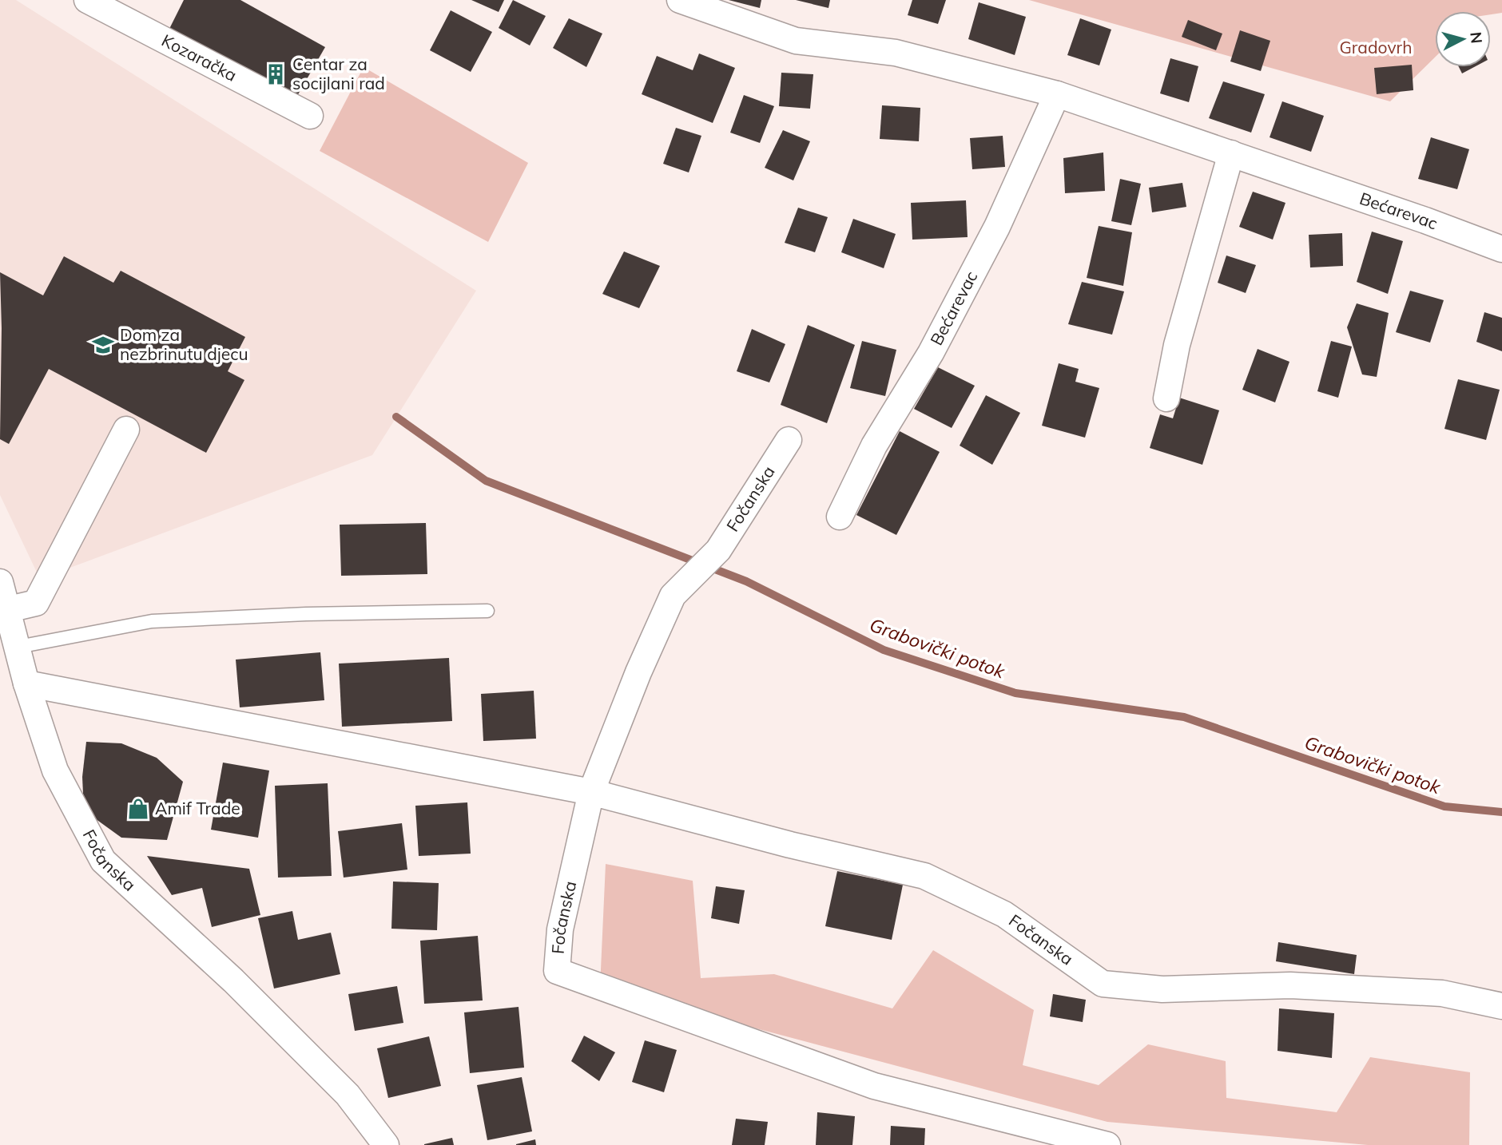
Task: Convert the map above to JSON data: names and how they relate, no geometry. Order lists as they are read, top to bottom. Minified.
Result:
{"streets":{"street":["Kozaračka","Bećarevac","Fočanska"]},"water":["Grabovički potok"],"parks":["Gradovrh"],"places":{"building":["Centar za socijlani rad"],"school or university":["Dom za nezbrinutu djecu"],"shop":["Amif Trade"]},"north":"right"}
